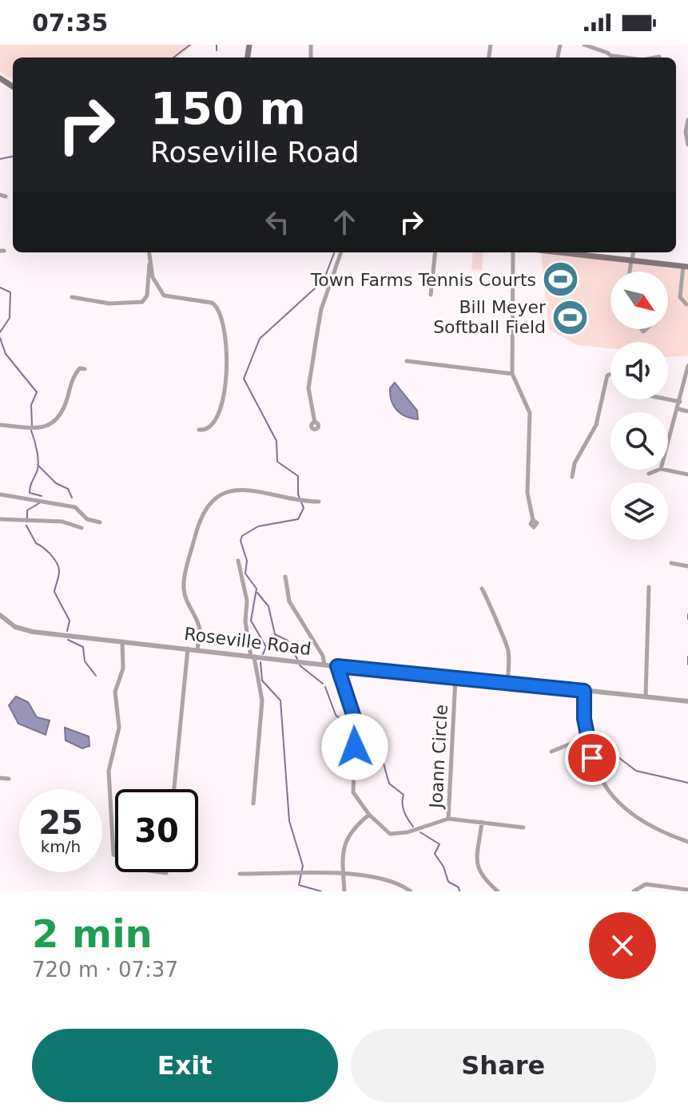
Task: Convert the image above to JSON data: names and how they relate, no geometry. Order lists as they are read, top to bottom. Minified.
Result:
{"streets":{"street":["Roseville Road","Joann Circle"]},"crossings":[["Roseville Road","Joann Circle"]],"places":{"sports":["Town Farms Tennis Courts","Bill Meyer Softball Field"]},"north":"bottom right","page":{"status":"07:35","turn":["150 m","Roseville Road"],"speed":"25 km/h","limit":"30","heading":["2 min","720 m · 07:37"],"buttons":["Exit","Share"]}}
